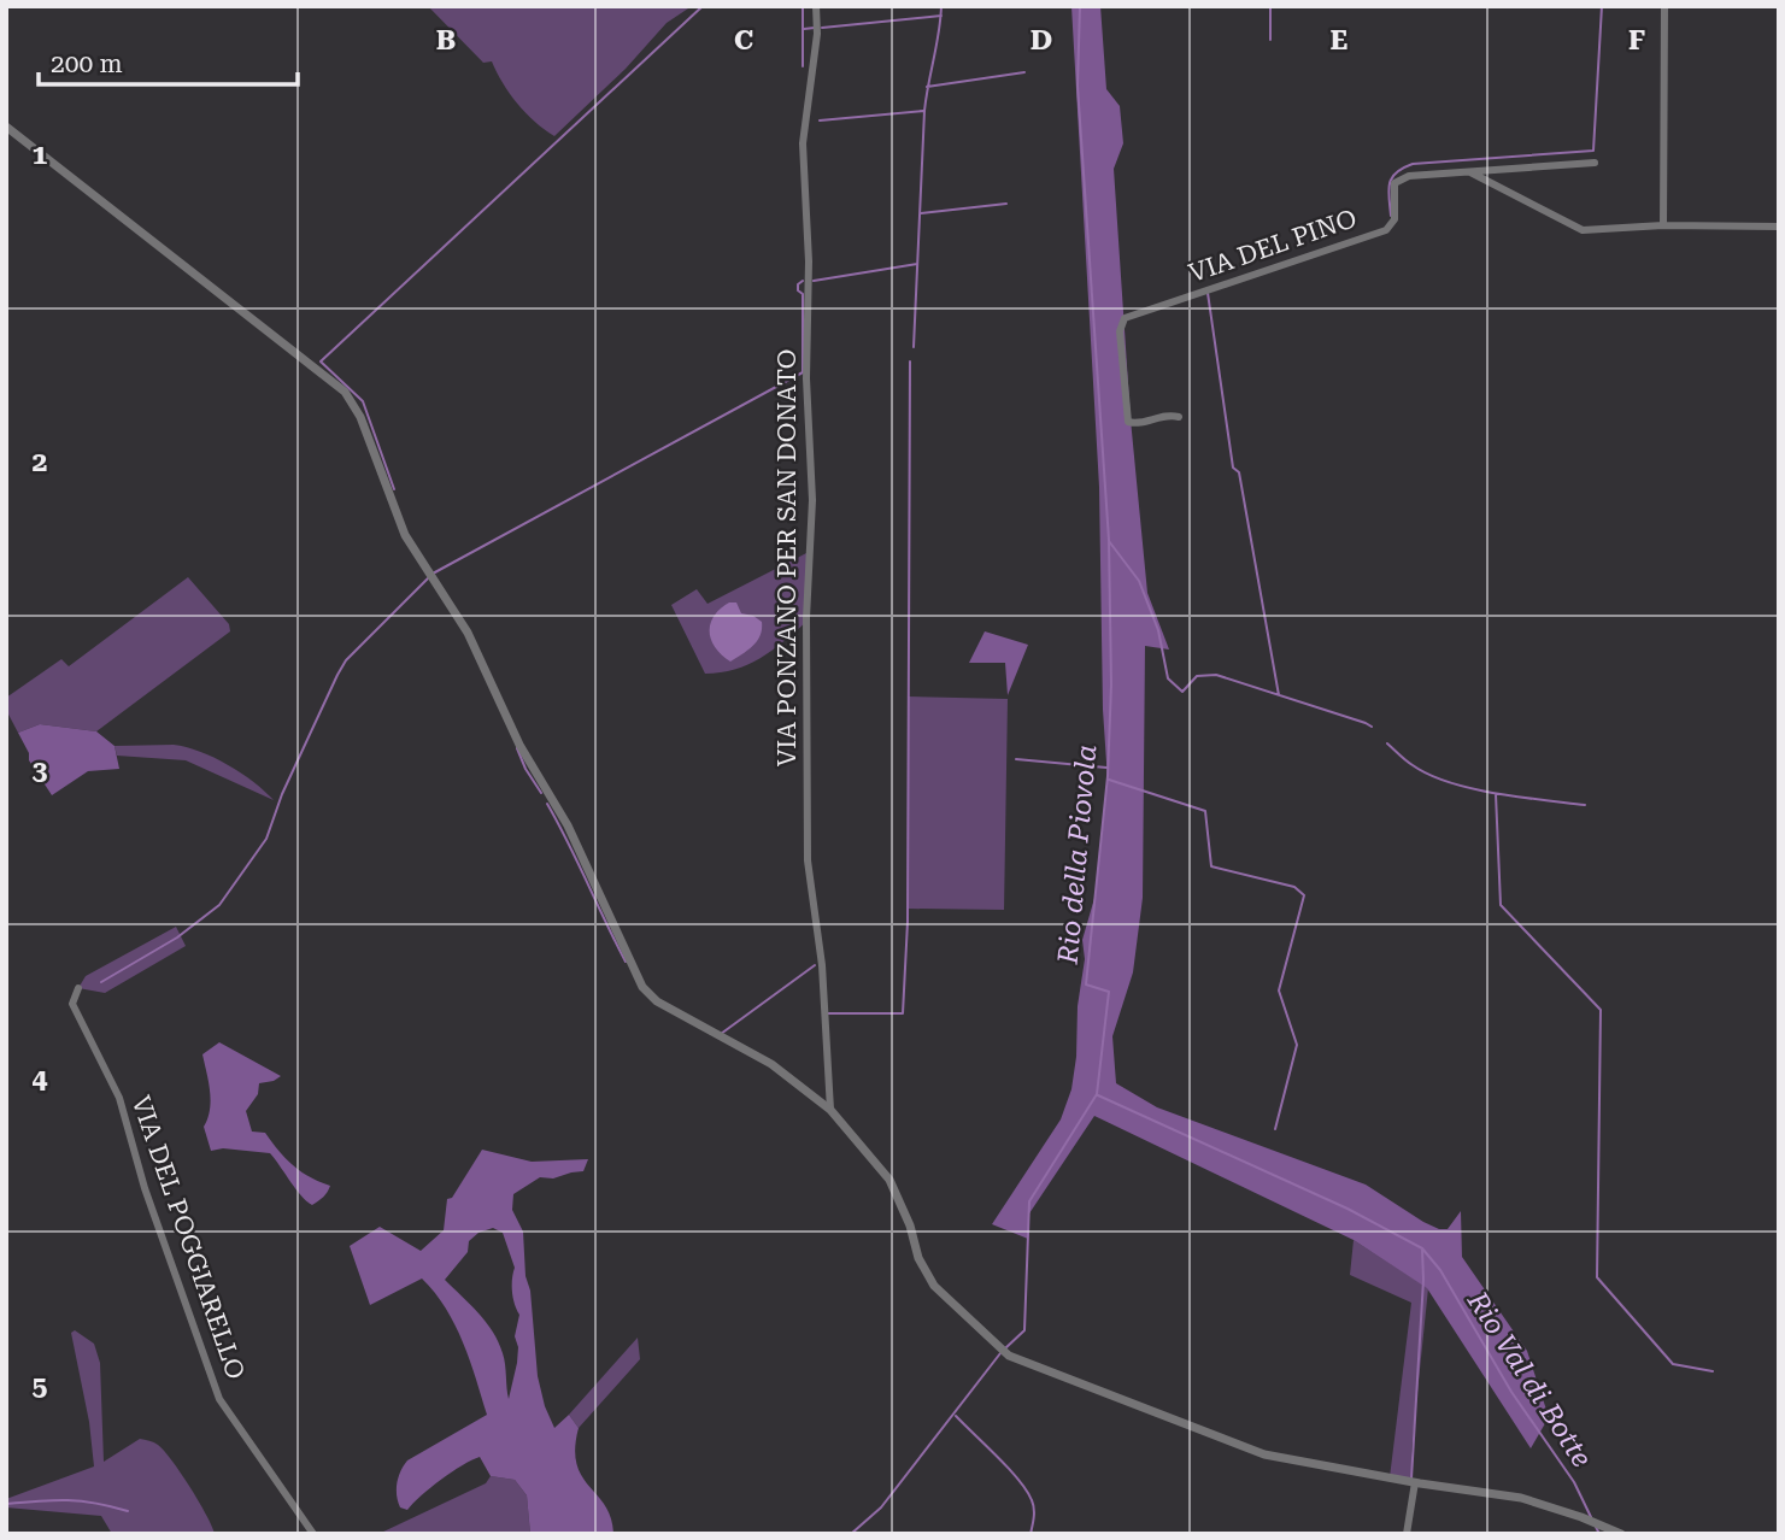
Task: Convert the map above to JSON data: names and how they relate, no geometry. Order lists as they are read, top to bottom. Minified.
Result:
{"streets":{"street":["VIA DEL PINO","VIA PONZANO PER SAN DONATO","VIA DEL POGGIARELLO"]},"water":["Rio della Piovola","Rio Val di Botte"],"scale_bar":"200 m","grid":{"columns":["B","C","D","E","F"],"rows":["1","2","3","4","5"]}}
